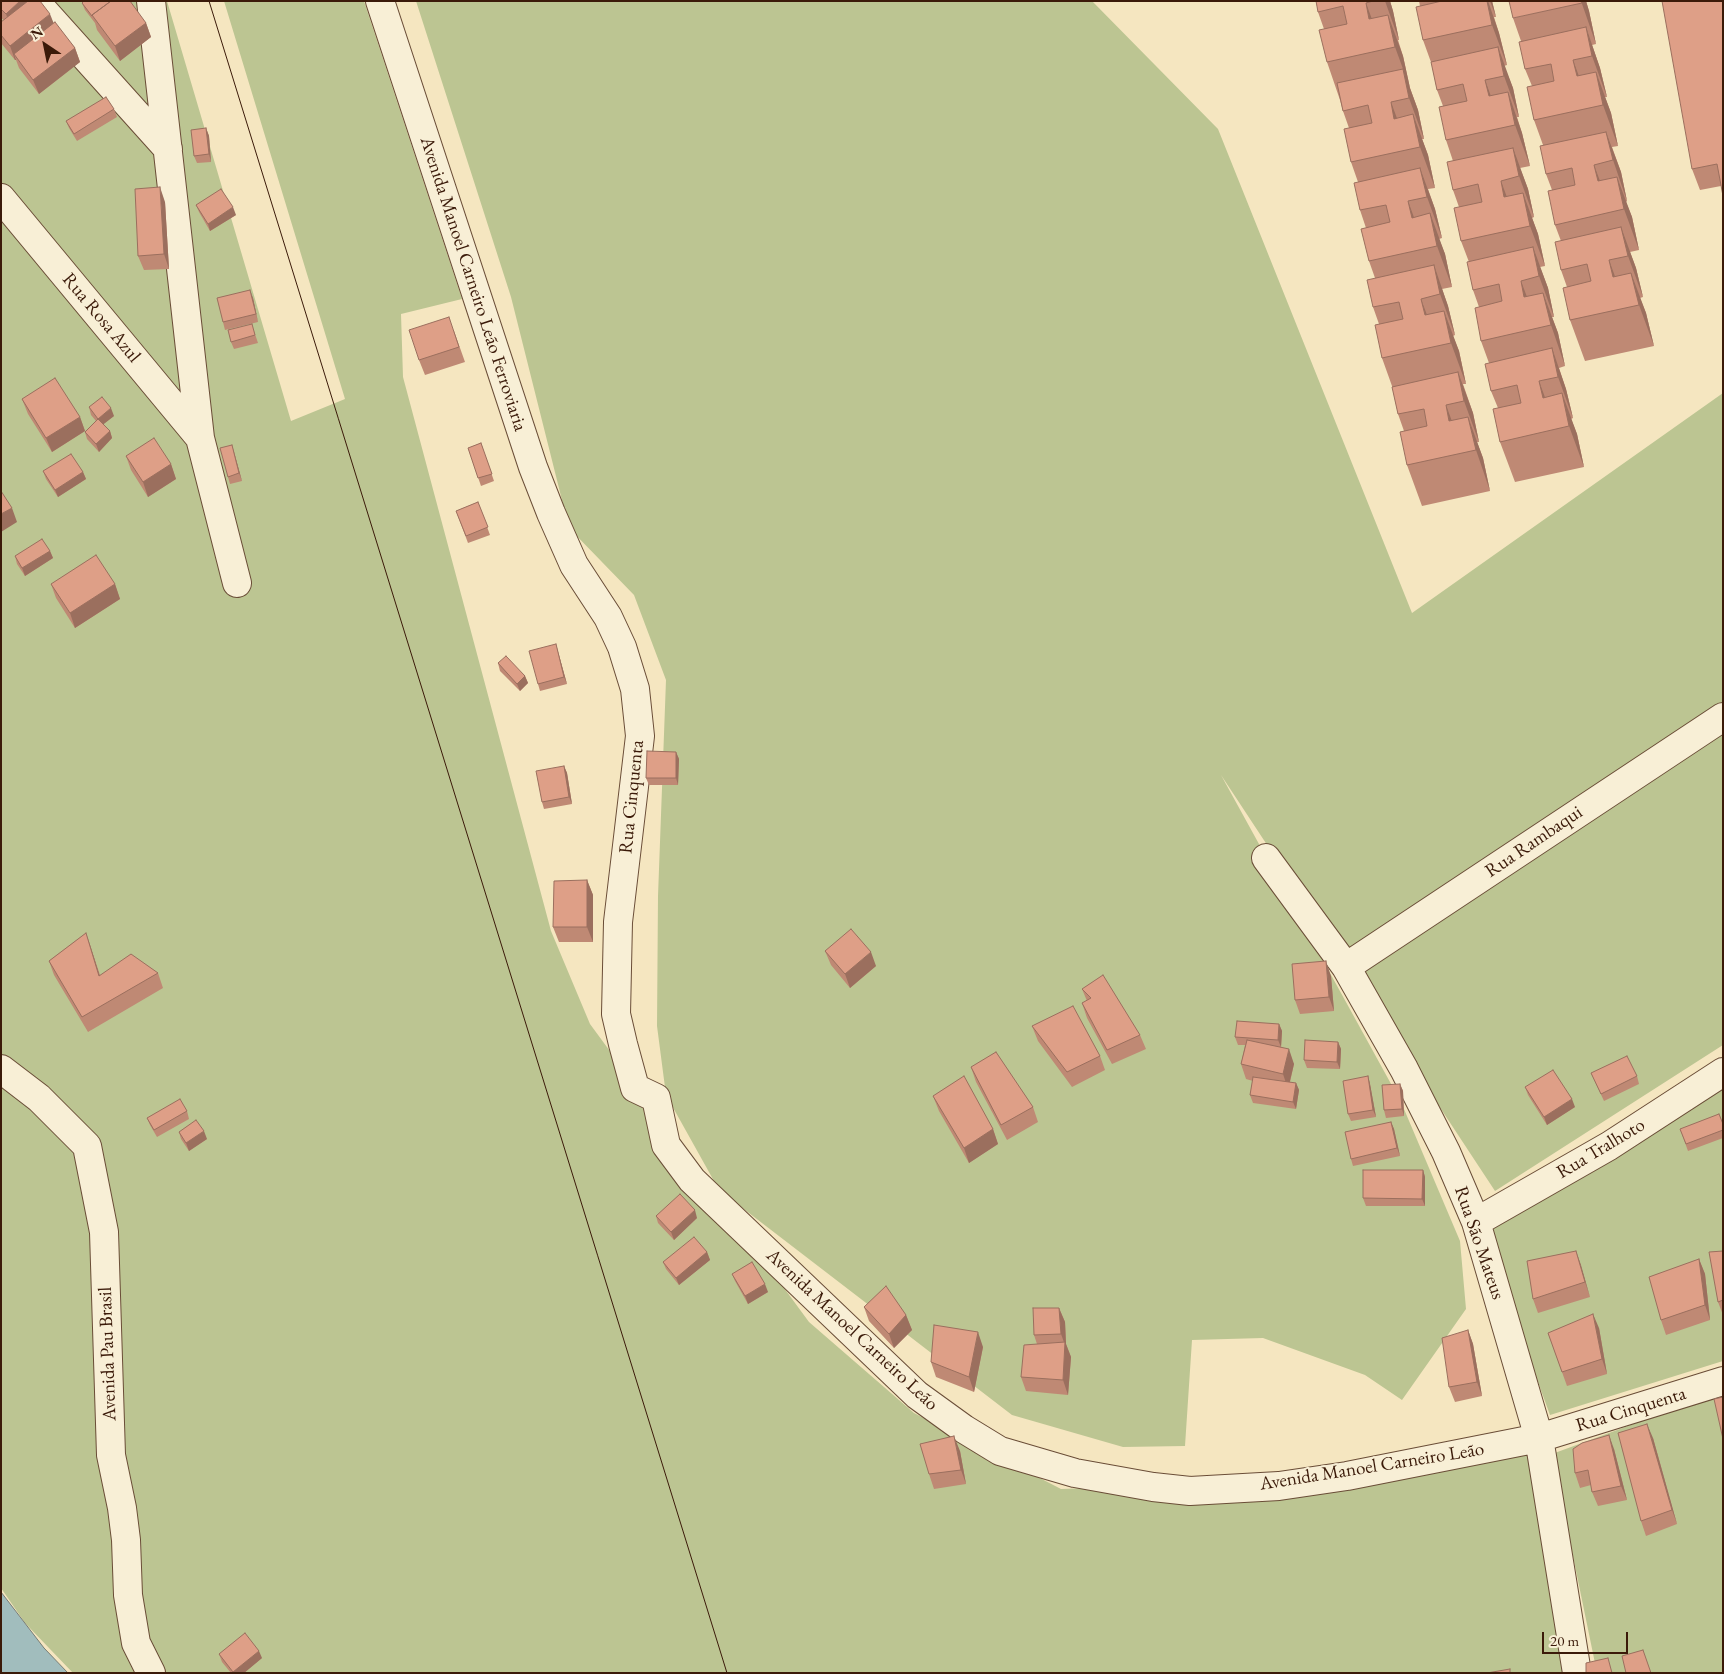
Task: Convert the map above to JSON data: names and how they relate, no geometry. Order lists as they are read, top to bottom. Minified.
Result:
{"streets":{"street":["Avenida Manoel Carneiro Leão Ferroviaria","Rua Rosa Azul","Rua Cinquenta","Rua Rambaqui","Rua Tralhoto","Rua São Mateus","Avenida Manoel Carneiro Leão","Avenida Pau Brasil"]},"crossings":[["Avenida Manoel Carneiro Leão Ferroviaria","Rua Cinquenta"],["Rua Cinquenta","Rua São Mateus"],["Rua Cinquenta","Avenida Manoel Carneiro Leão"],["Rua Rambaqui","Rua São Mateus"],["Rua Tralhoto","Rua São Mateus"],["Rua São Mateus","Avenida Manoel Carneiro Leão"]],"scale_bar":"20 m","north":"top left"}
